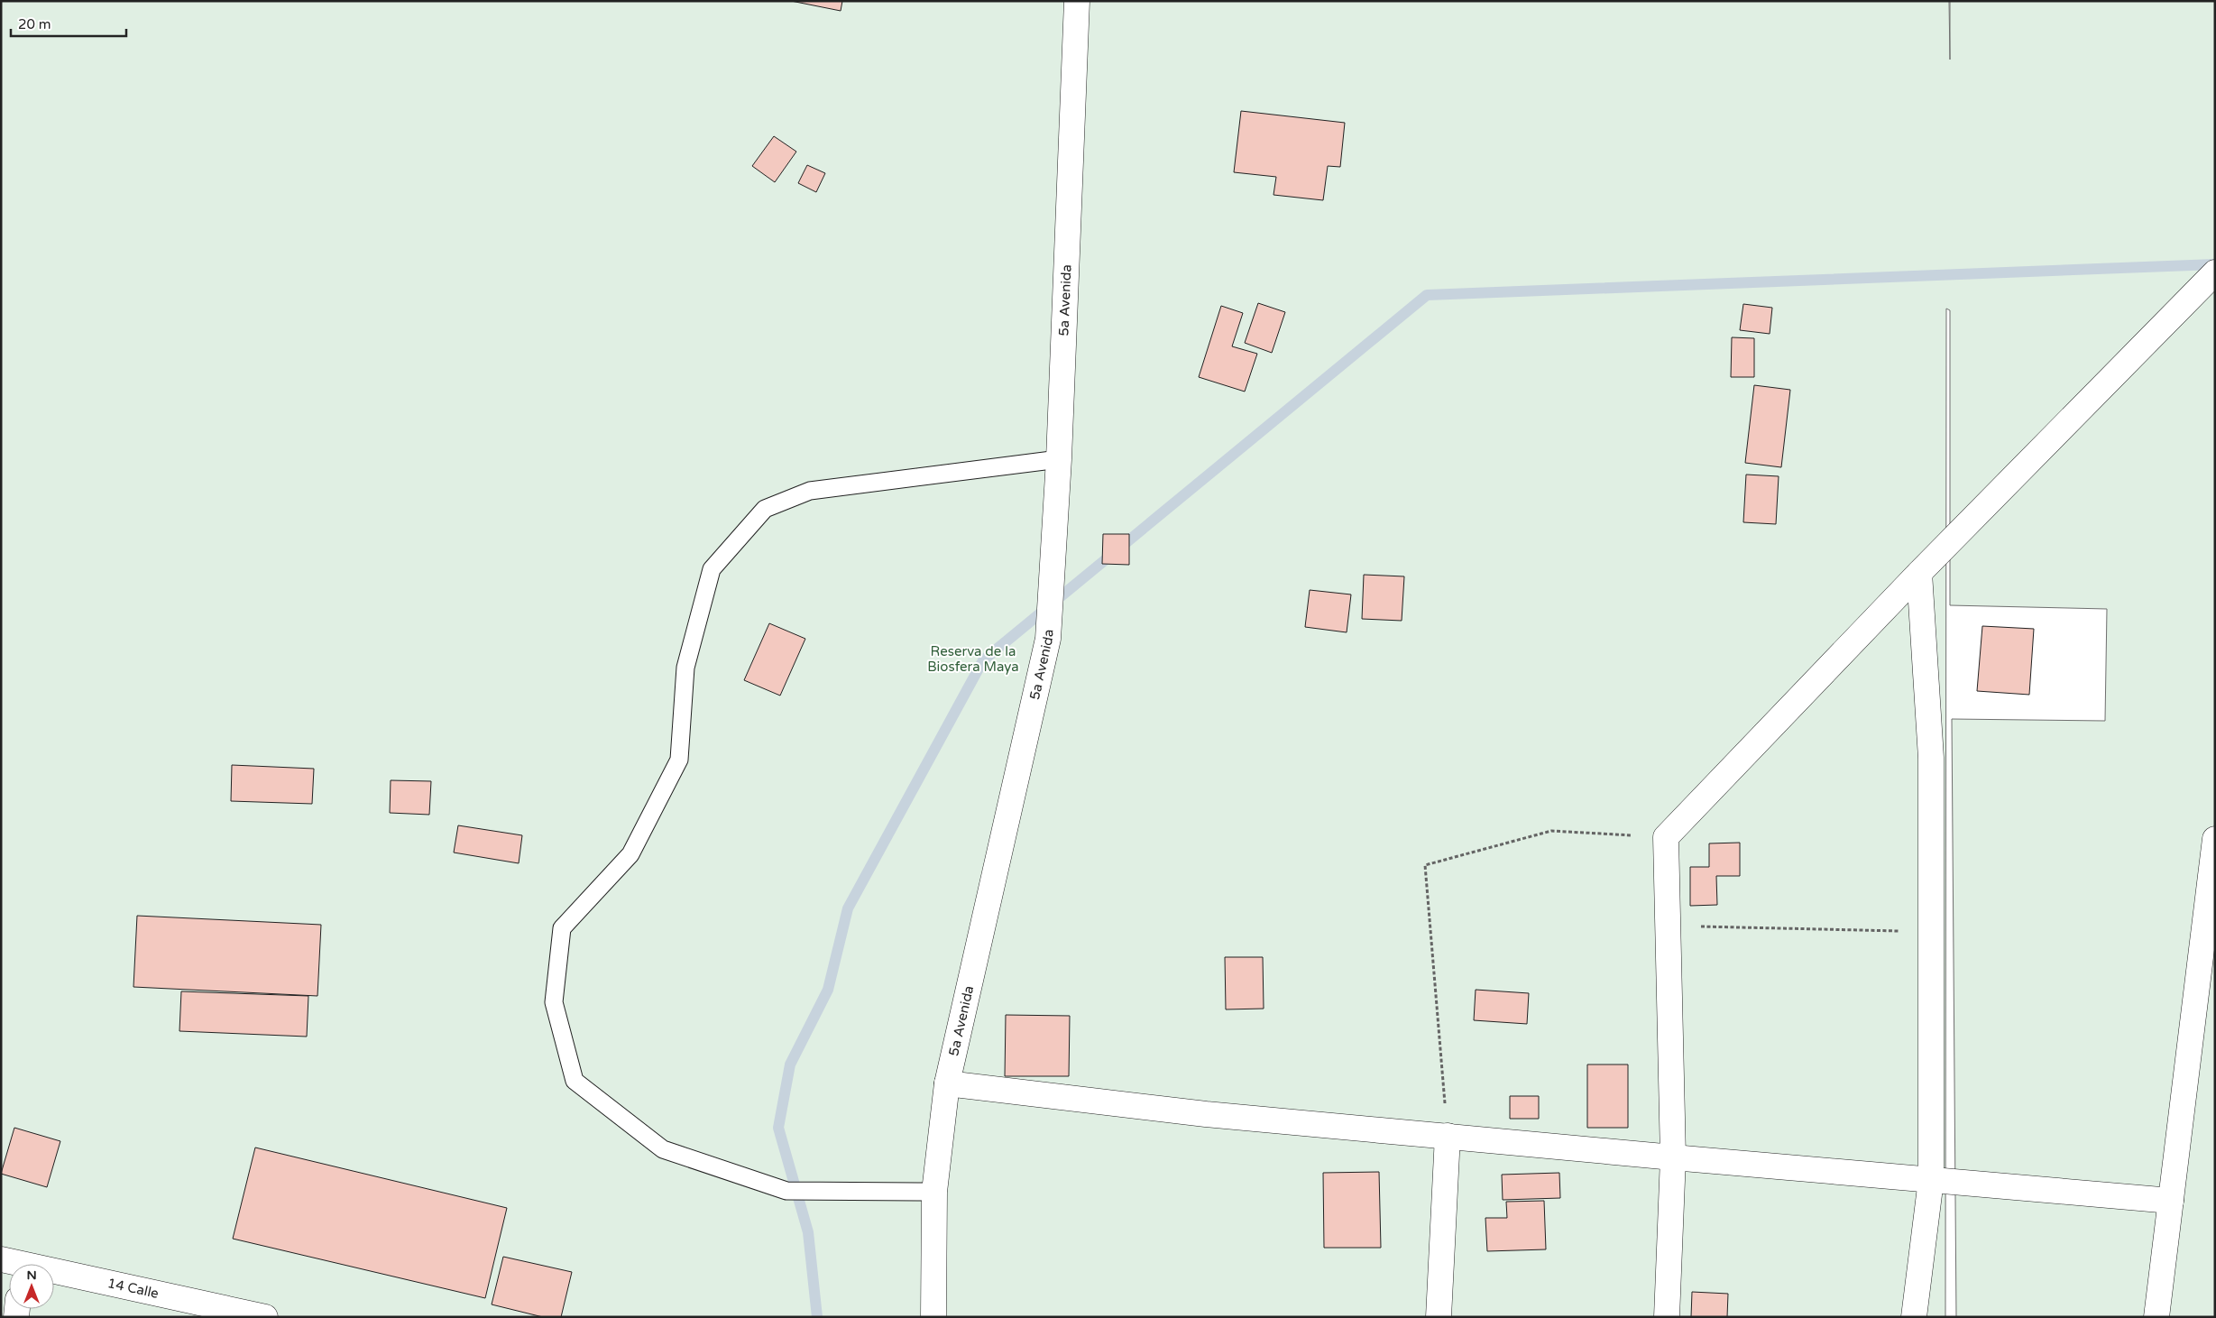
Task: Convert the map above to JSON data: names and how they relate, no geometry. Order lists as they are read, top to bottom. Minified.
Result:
{"streets":{"street":["5a Avenida","14 Calle"]},"parks":["Reserva de la Biosfera Maya"],"scale_bar":"20 m","north":"top"}
